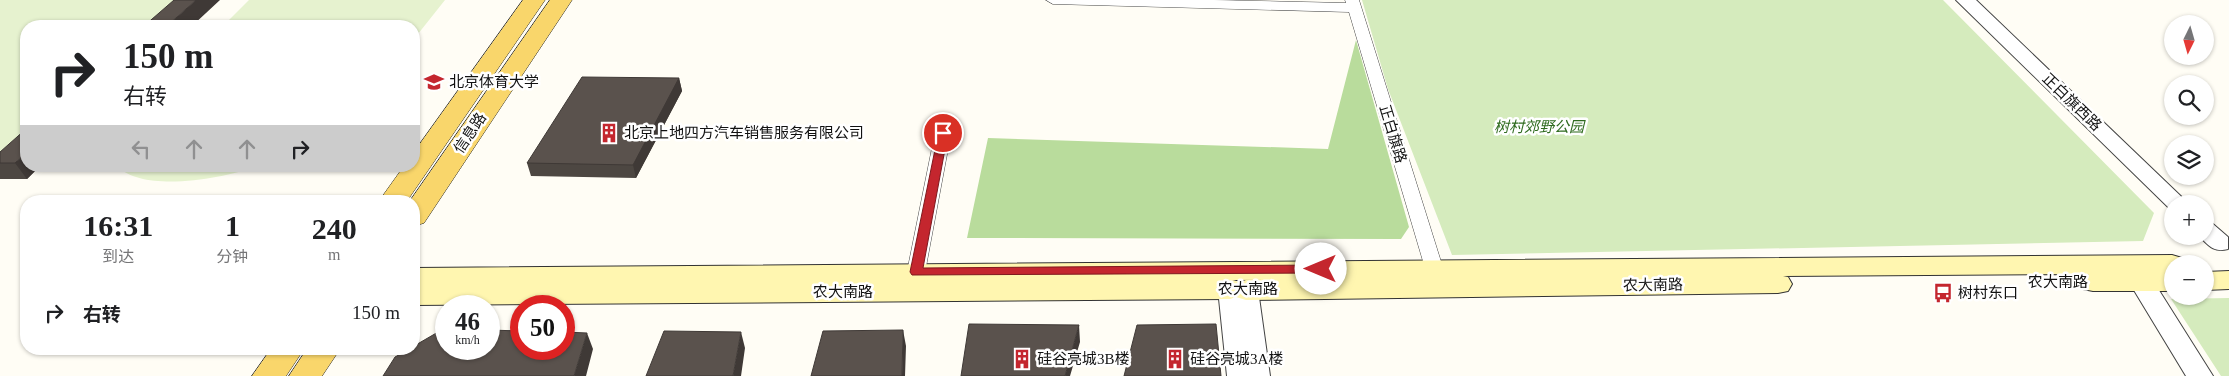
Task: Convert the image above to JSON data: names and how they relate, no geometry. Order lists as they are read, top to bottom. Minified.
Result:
{"streets":{"main road":["信息路","农大南路"],"street":["正白旗西路","正白旗路"]},"crossings":[["正白旗路","农大南路"]],"parks":["树村郊野公园"],"places":{"school or university":["北京体育大学"],"building":["北京上地四方汽车销售服务有限公司","硅谷亮城3B楼","硅谷亮城3A楼"],"bus stop":["树村东口"]},"north":"bottom","page":{"map_buttons":["+","−"],"turn":["150 m","右转"],"eta":["16:31","到达","1","分钟","240","m"],"list":[{"name":"右转","value":"150 m"}],"speed":"46 km/h","limit":"50"}}
